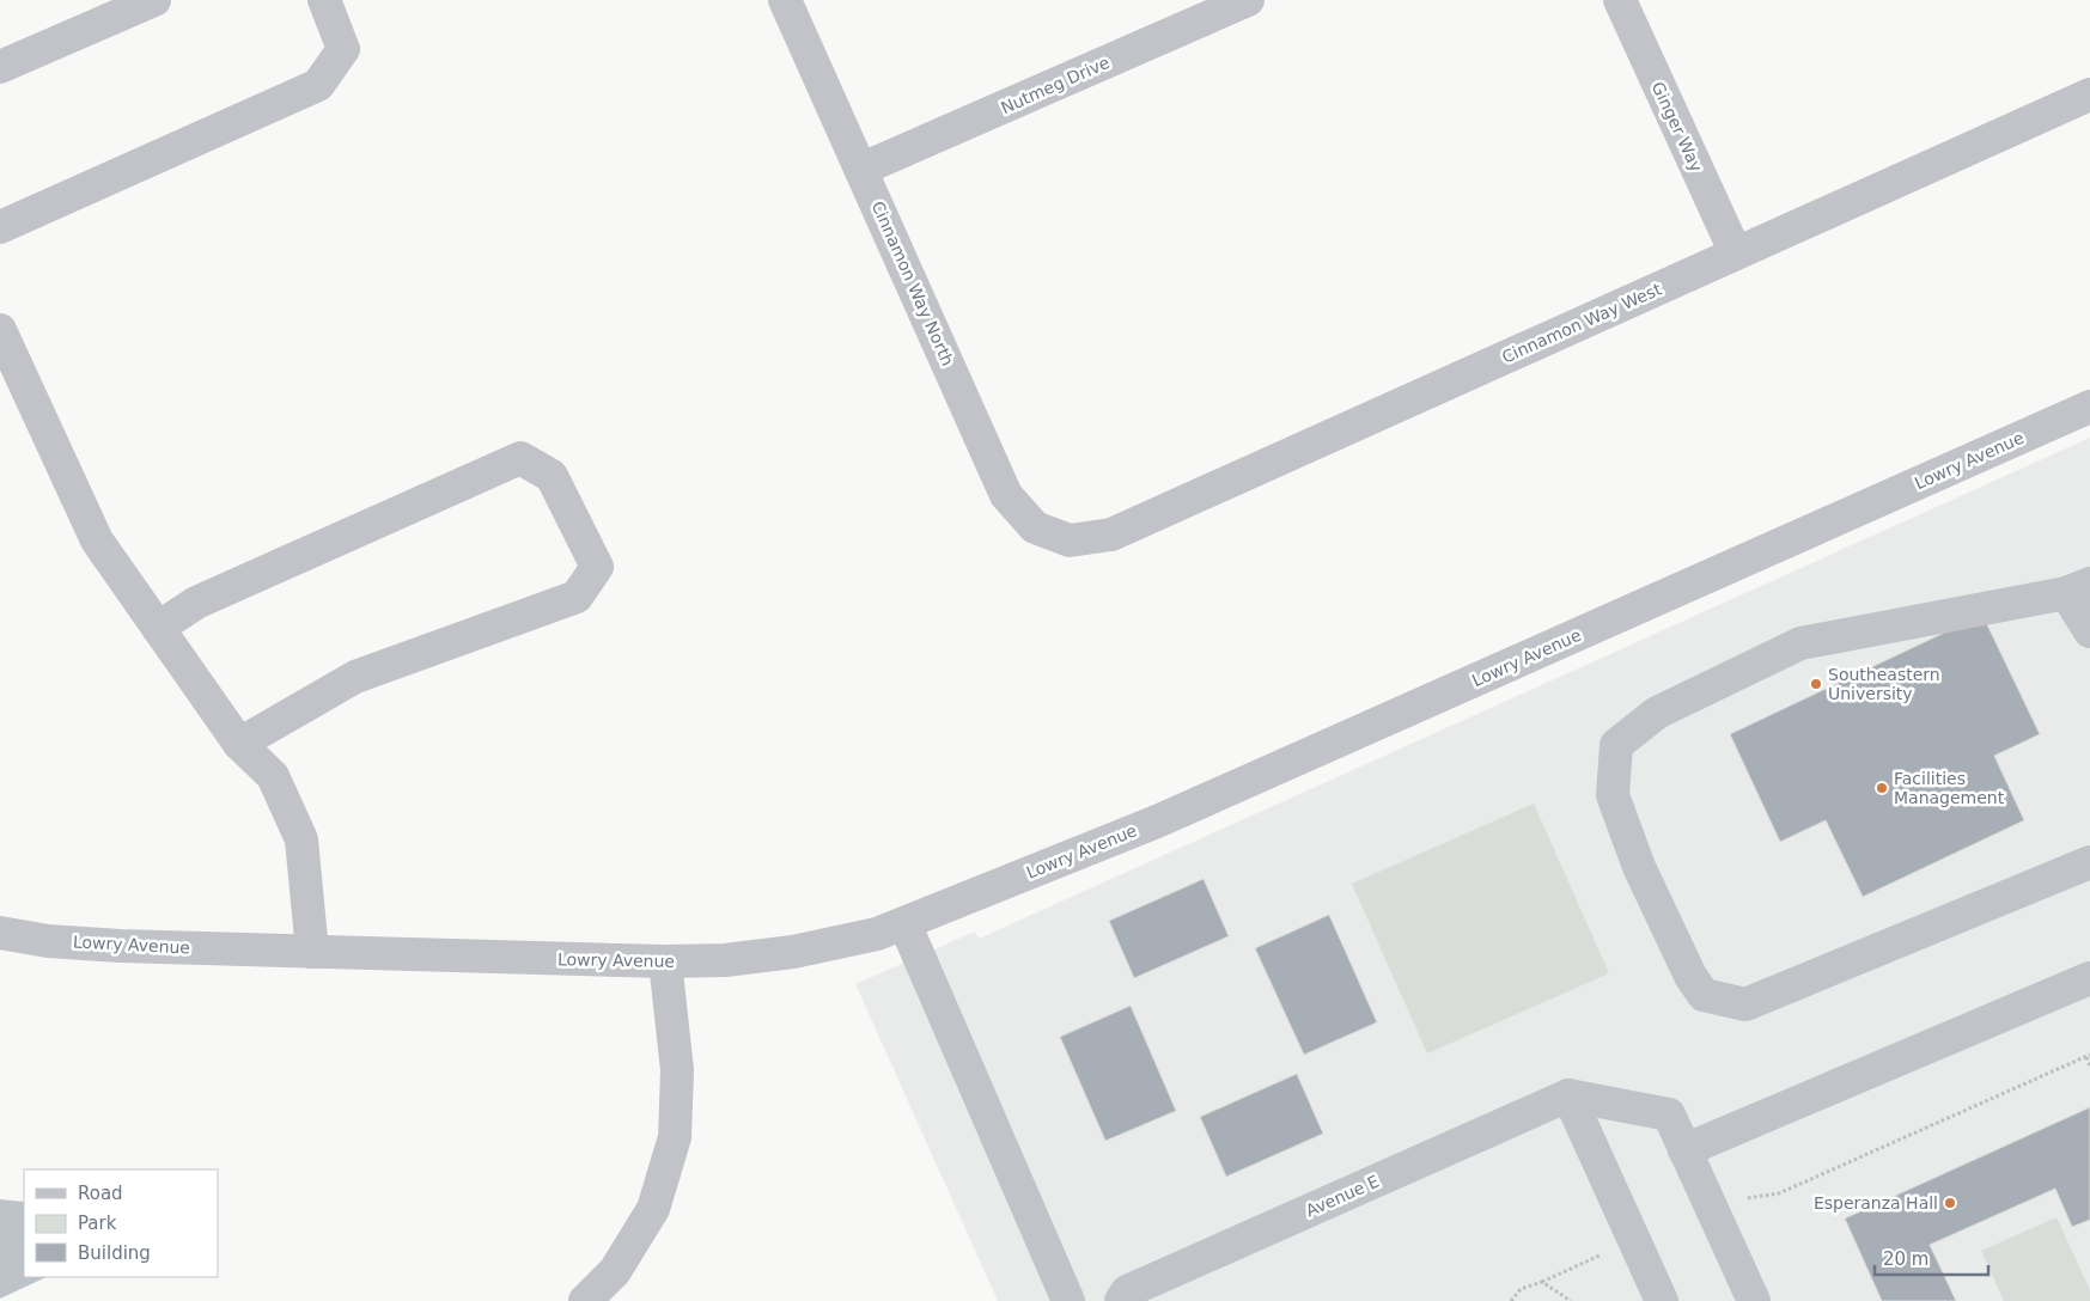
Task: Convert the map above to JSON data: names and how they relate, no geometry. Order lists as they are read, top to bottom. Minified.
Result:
{"streets":{"street":["Nutmeg Drive","Ginger Way","Cinnamon Way North","Cinnamon Way West","Lowry Avenue","Avenue E"]},"crossings":[["Nutmeg Drive","Cinnamon Way North"],["Ginger Way","Cinnamon Way West"],["Cinnamon Way North","Cinnamon Way West"]],"places":["Southeastern University","Facilities Management","Esperanza Hall"],"legend":["Road","Park","Building"],"scale_bar":"20 m"}
